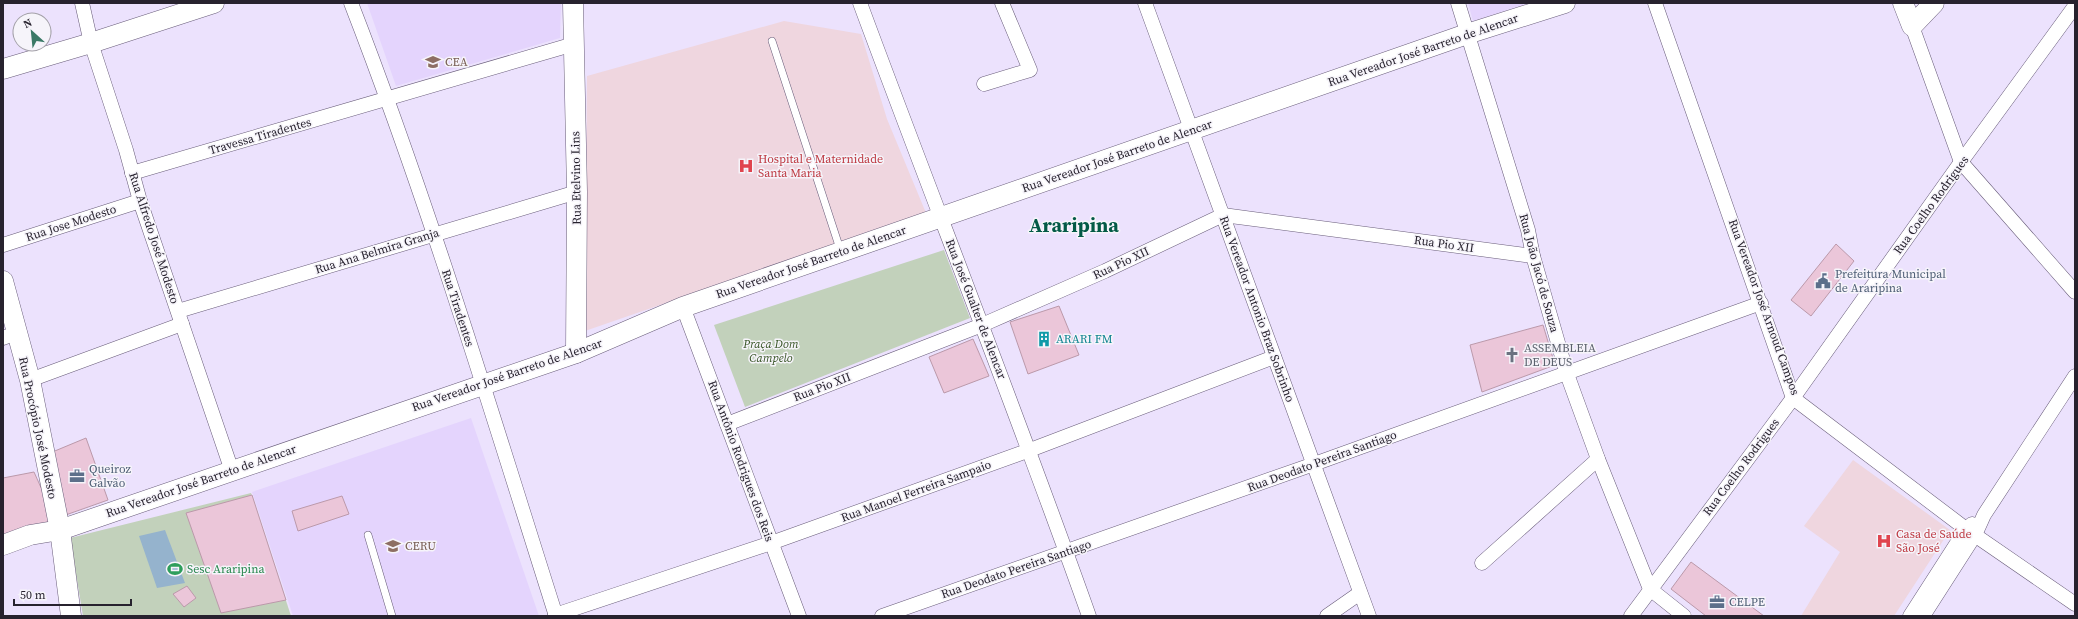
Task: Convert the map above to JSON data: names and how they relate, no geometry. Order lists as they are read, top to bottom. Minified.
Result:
{"streets":{"main road":["Rua Vereador José Barreto de Alencar","Rua Etelvino Lins","Rua Procópio José Modesto"],"street":["Travessa Tiradentes","Rua Coelho Rodrigues","Rua Jose Modesto","Rua Alfredo José Modesto","Rua Pio XII","Rua Ana Belmira Granja","Rua João Jacó de Souza","Rua Vereador José Arnoud Campos","Rua Tiradentes","Rua José Gualter de Alencar","Rua Vereador Antonio Braz Sobrinho","Rua Antônio Rodrigues dos Reis","Rua Deodato Pereira Santiago","Rua Manoel Ferreira Sampaio"]},"crossings":[["Rua Vereador José Barreto de Alencar","Rua Etelvino Lins"],["Rua Vereador José Barreto de Alencar","Rua Alfredo José Modesto"],["Rua Vereador José Barreto de Alencar","Rua João Jacó de Souza"],["Rua Vereador José Barreto de Alencar","Rua Tiradentes"],["Rua Vereador José Barreto de Alencar","Rua José Gualter de Alencar"],["Rua Vereador José Barreto de Alencar","Rua Vereador Antonio Braz Sobrinho"],["Rua Vereador José Barreto de Alencar","Rua Procópio José Modesto"],["Rua Vereador José Barreto de Alencar","Rua Antônio Rodrigues dos Reis"],["Travessa Tiradentes","Rua Etelvino Lins"],["Travessa Tiradentes","Rua Alfredo José Modesto"],["Travessa Tiradentes","Rua Tiradentes"],["Rua Etelvino Lins","Rua Ana Belmira Granja"],["Rua Coelho Rodrigues","Rua João Jacó de Souza"],["Rua Coelho Rodrigues","Rua Vereador José Arnoud Campos"],["Rua Jose Modesto","Rua Alfredo José Modesto"],["Rua Alfredo José Modesto","Rua Ana Belmira Granja"],["Rua Pio XII","Rua João Jacó de Souza"],["Rua Pio XII","Rua José Gualter de Alencar"],["Rua Pio XII","Rua Vereador Antonio Braz Sobrinho"],["Rua Pio XII","Rua Antônio Rodrigues dos Reis"],["Rua Ana Belmira Granja","Rua Tiradentes"],["Rua Ana Belmira Granja","Rua Procópio José Modesto"],["Rua João Jacó de Souza","Rua Deodato Pereira Santiago"],["Rua Vereador José Arnoud Campos","Rua Deodato Pereira Santiago"],["Rua Tiradentes","Rua Manoel Ferreira Sampaio"],["Rua José Gualter de Alencar","Rua Deodato Pereira Santiago"],["Rua José Gualter de Alencar","Rua Manoel Ferreira Sampaio"],["Rua Vereador Antonio Braz Sobrinho","Rua Deodato Pereira Santiago"],["Rua Vereador Antonio Braz Sobrinho","Rua Manoel Ferreira Sampaio"],["Rua Antônio Rodrigues dos Reis","Rua Manoel Ferreira Sampaio"]],"districts":["Araripina"],"parks":["Praça Dom Campelo"],"places":{"school or university":["CEA","CERU"],"hospital":["Hospital e Maternidade Santa Maria","Casa de Saúde São José"],"public building":["Prefeitura Municipal de Araripina"],"building":["ARARI FM"],"church":["ASSEMBLEIA DE DEUS"],"office":["Queiroz Galvão","CELPE"],"sports":["Sesc Araripina"]},"scale_bar":"50 m","north":"top left"}
